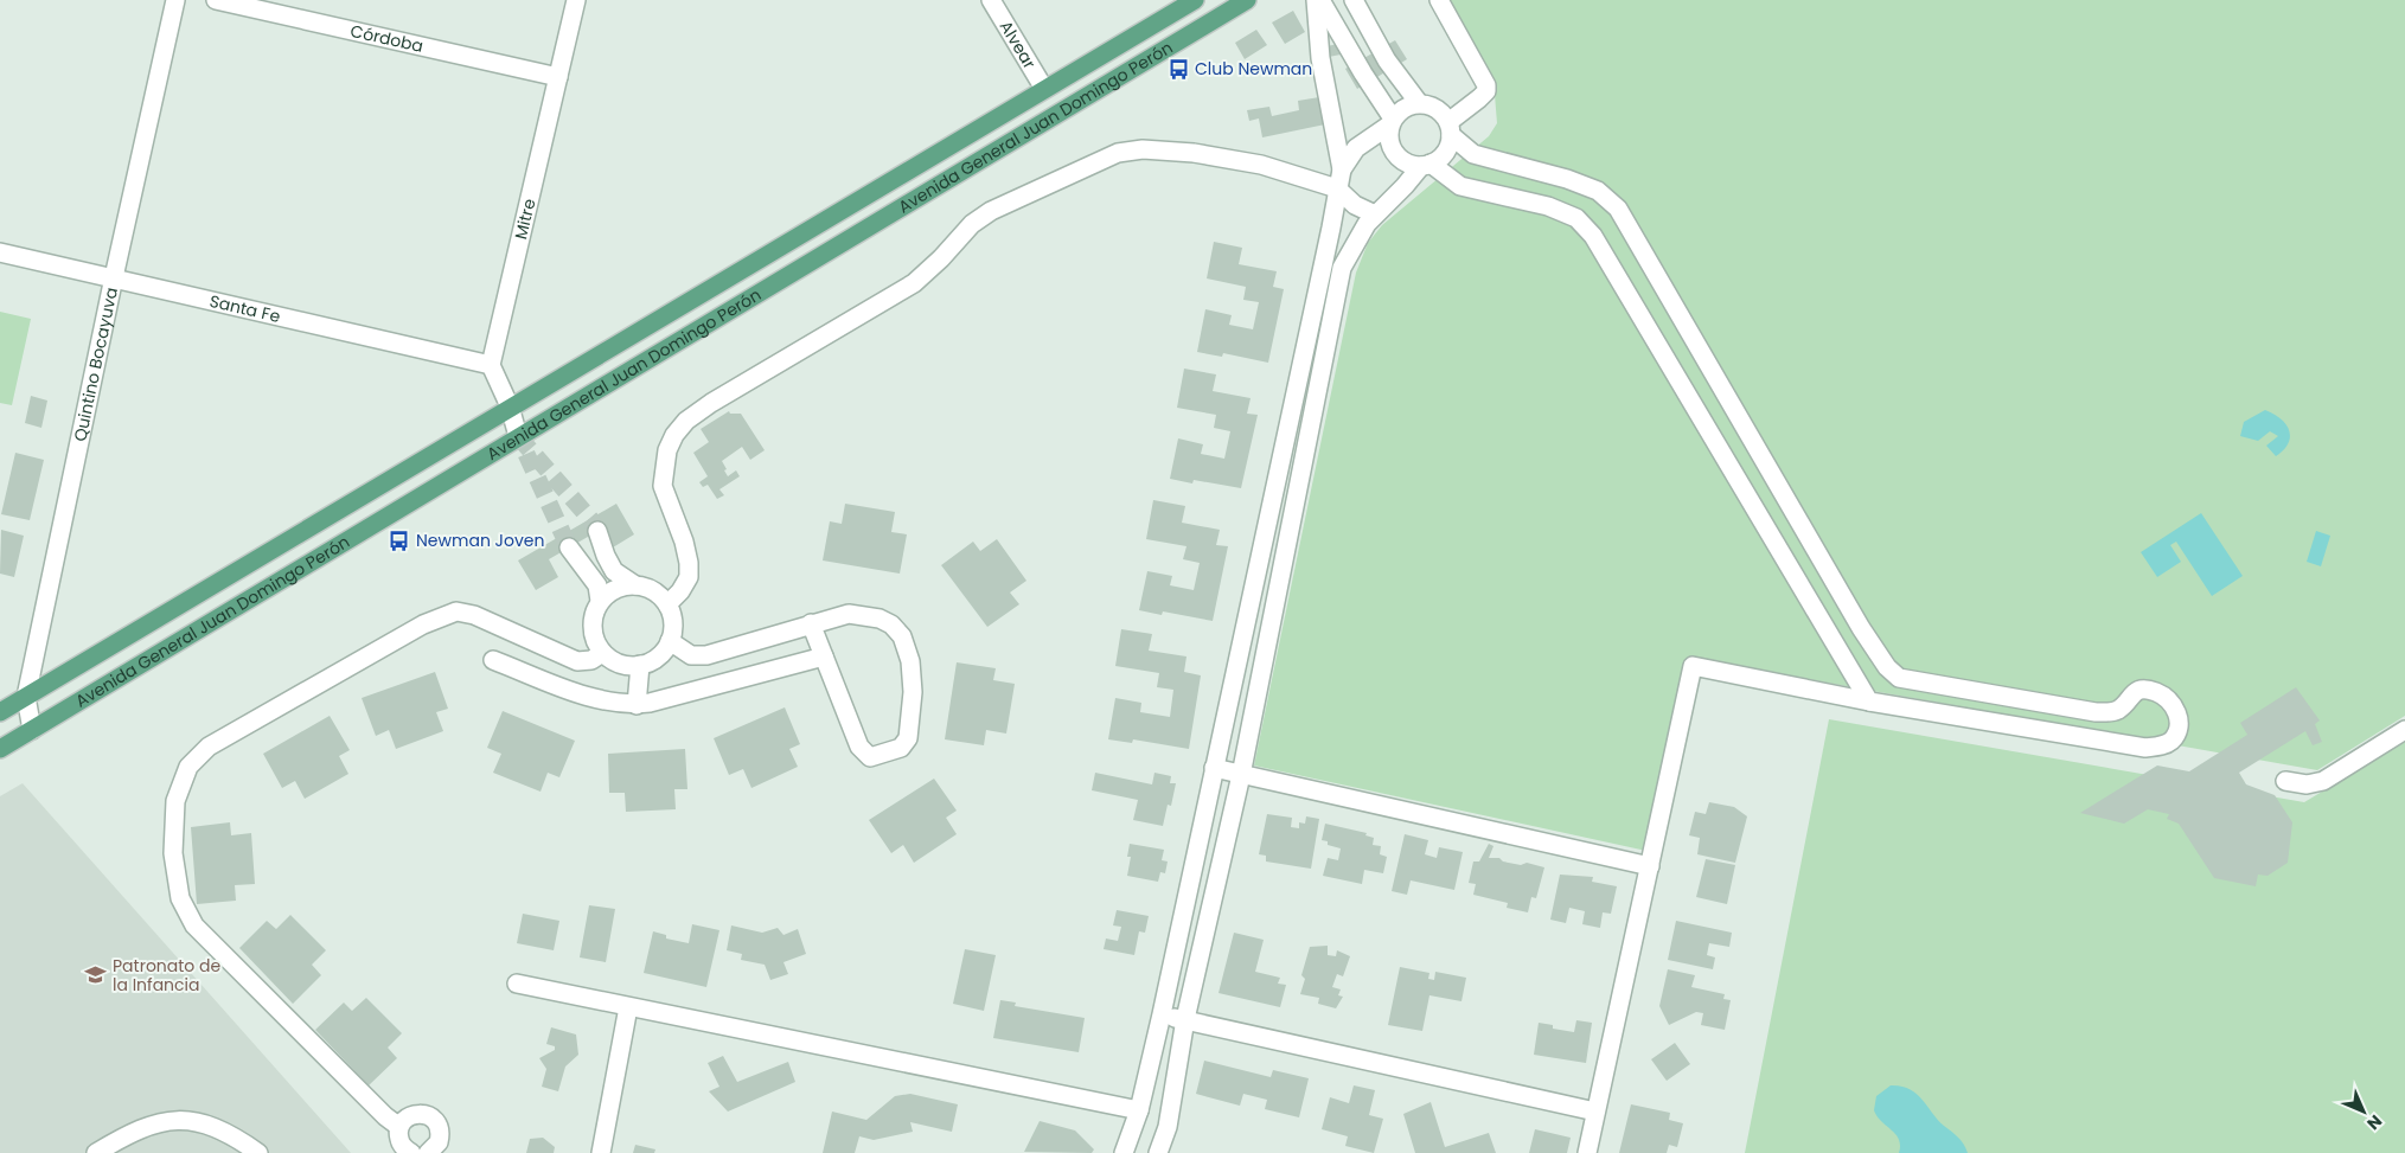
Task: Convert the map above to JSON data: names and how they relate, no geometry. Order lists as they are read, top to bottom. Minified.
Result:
{"streets":{"main road":["Avenida General Juan Domingo Perón"],"street":["Córdoba","Alvear","Mitre","Santa Fe","Quintino Bocayuva"]},"crossings":[["Córdoba","Mitre"],["Alvear","Avenida General Juan Domingo Perón"],["Avenida General Juan Domingo Perón","Quintino Bocayuva"],["Mitre","Santa Fe"],["Santa Fe","Quintino Bocayuva"]],"places":{"bus stop":["Club Newman","Newman Joven"],"school or university":["Patronato de la Infancia"]},"north":"bottom right"}
